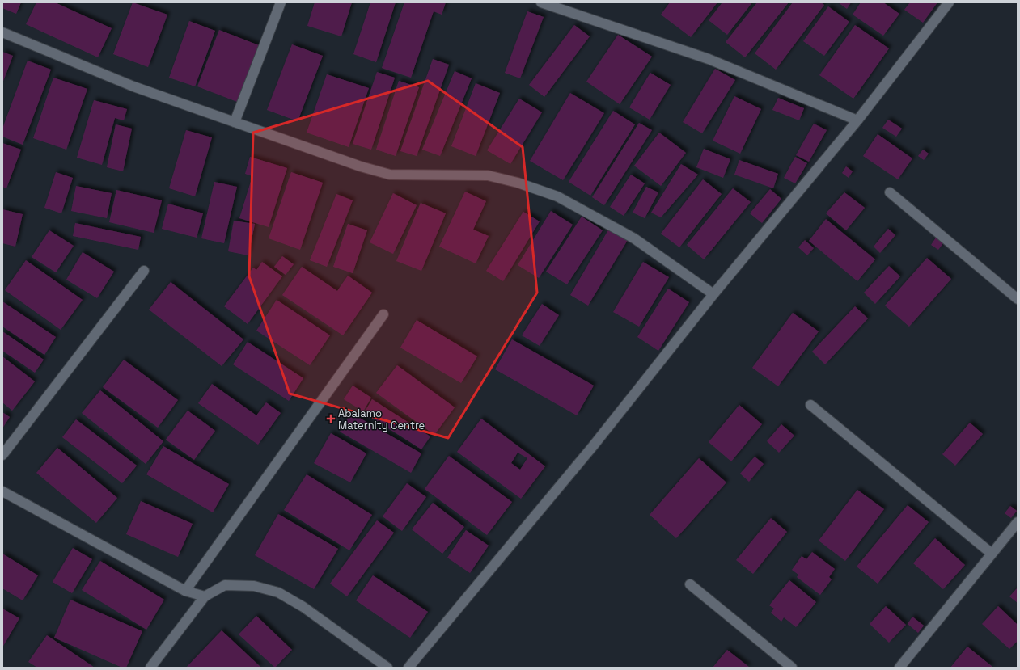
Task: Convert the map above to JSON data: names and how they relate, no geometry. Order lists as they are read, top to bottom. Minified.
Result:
{"places":{"health":["Abalamo Maternity Centre"]}}
